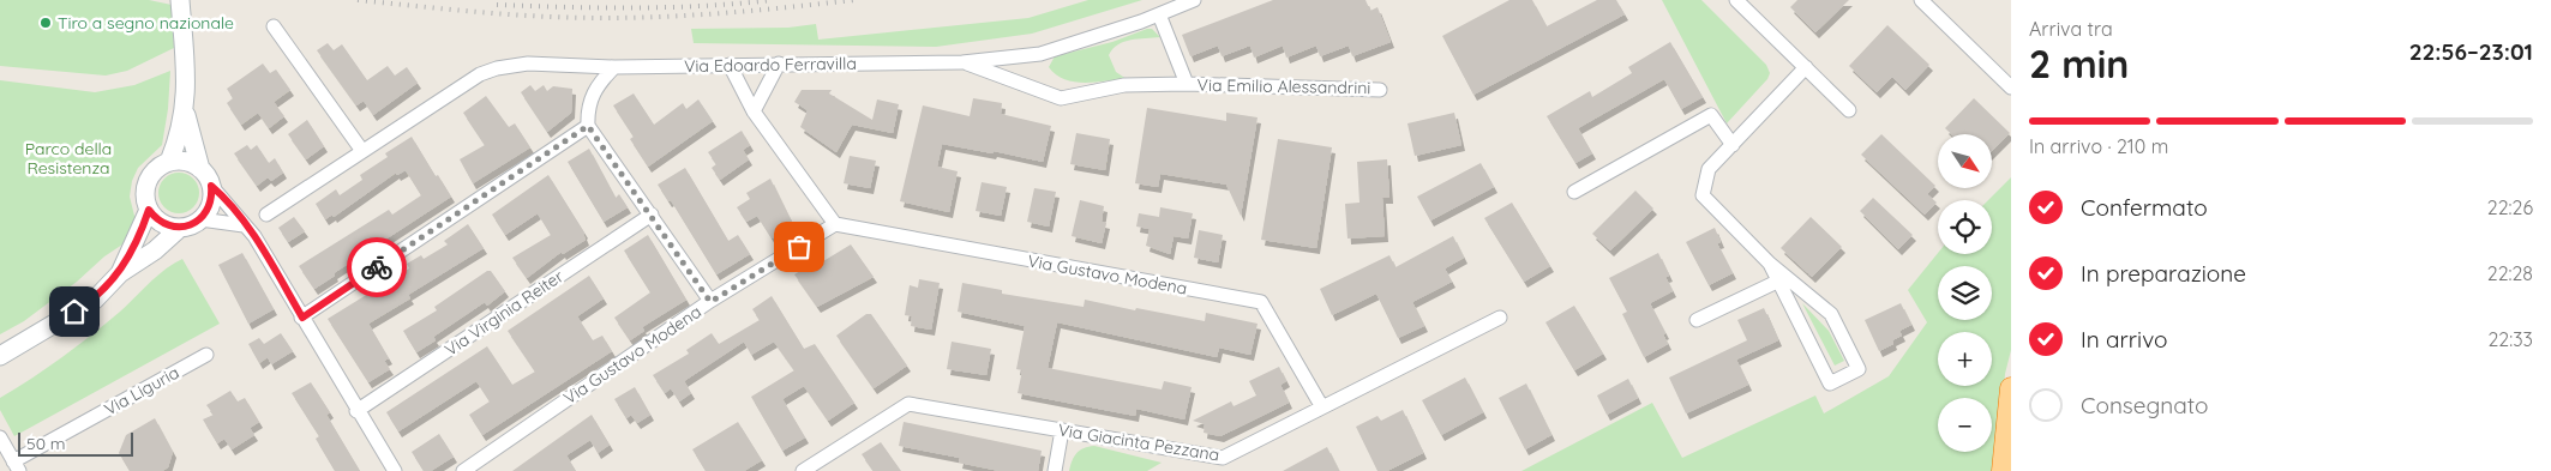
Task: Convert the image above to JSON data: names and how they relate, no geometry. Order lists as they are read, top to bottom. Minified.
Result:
{"streets":{"street":["Via Edoardo Ferravilla","Via Emilio Alessandrini","Via Gustavo Modena","Via Virginia Reiter","Via Liguria","Via Giacinta Pezzana"]},"crossings":[["Via Edoardo Ferravilla","Via Emilio Alessandrini"],["Via Gustavo Modena","Via Giacinta Pezzana"]],"parks":["Parco della Resistenza"],"places":["Tiro a segno nazionale"],"scale_bar":"50 m","north":"bottom right","page":{"heading":["2 min","Arriva tra","22:56–23:01"],"bar":"In arrivo · 210 m","map_buttons":["+","−"],"list":[["Confermato","22:26"],["In preparazione","22:28"],["In arrivo","22:33"],"Consegnato"],"scale":"50 m"}}
